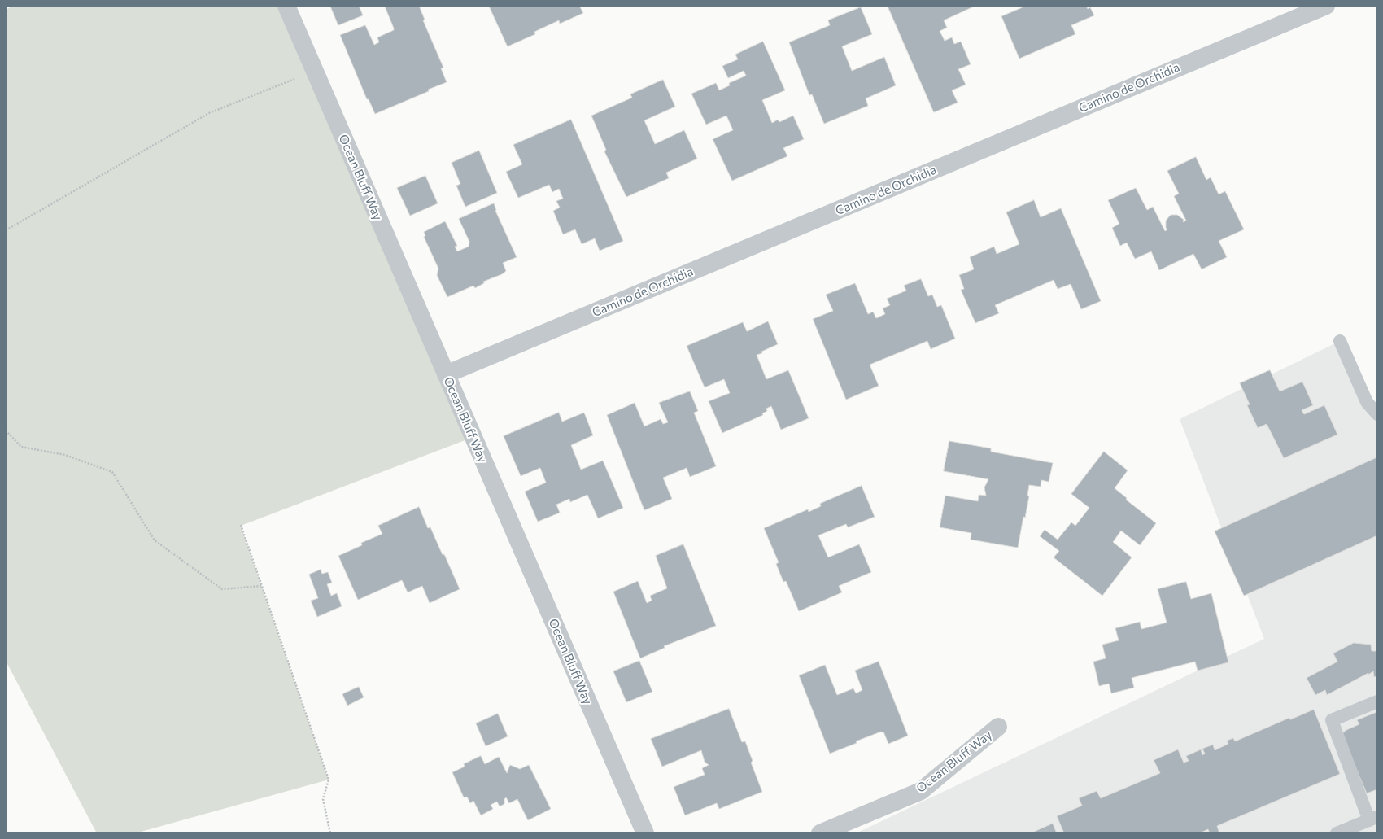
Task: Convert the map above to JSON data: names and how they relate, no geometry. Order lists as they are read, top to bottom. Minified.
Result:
{"streets":{"street":["Camino de Orchidia","Ocean Bluff Way"]},"crossings":[["Camino de Orchidia","Ocean Bluff Way"]]}
